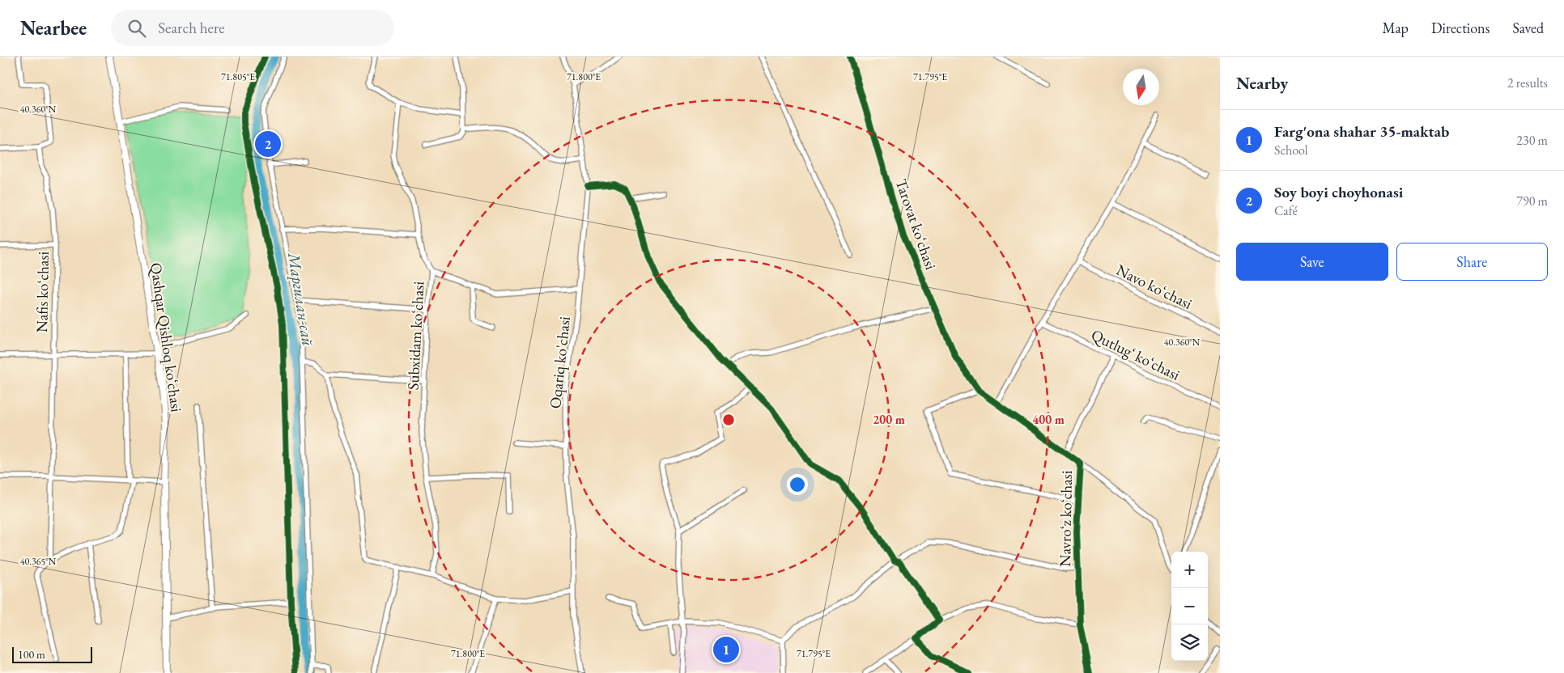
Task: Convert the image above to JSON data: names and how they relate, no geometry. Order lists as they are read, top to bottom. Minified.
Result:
{"streets":{"main road":["Qashqar Qishloq koʻchasi"],"street":["Tarovat koʻchasi","Navo koʻchasi","Nafis koʻchasi","Subxidam koʻchasi","Qutlugʻ koʻchasi","Oqariq ko'chasi","Navroʻz koʻchasi"]},"crossings":[["Tarovat koʻchasi","Navroʻz koʻchasi"]],"water":["Маргилан-сай"],"scale_bar":"100 m","north":"bottom","page":{"header":"Nearbee","search":"Search here","nav":["Map","Directions","Saved"],"heading":["Nearby","2 results"],"list":[{"mark":"1","name":"Farg'ona shahar 35-maktab","note":"School","value":"230 m"},{"mark":"2","name":"Soy boyi choyhonasi","note":"Café","value":"790 m"}],"pins":["2","1"],"buttons":["Save","Share"],"map_buttons":["+","−"],"scale":"100 m"},"coordinates":["71.805°E","71.800°E","71.795°E","40.360°N","40.365°N"],"rings":["200 m","400 m"]}
